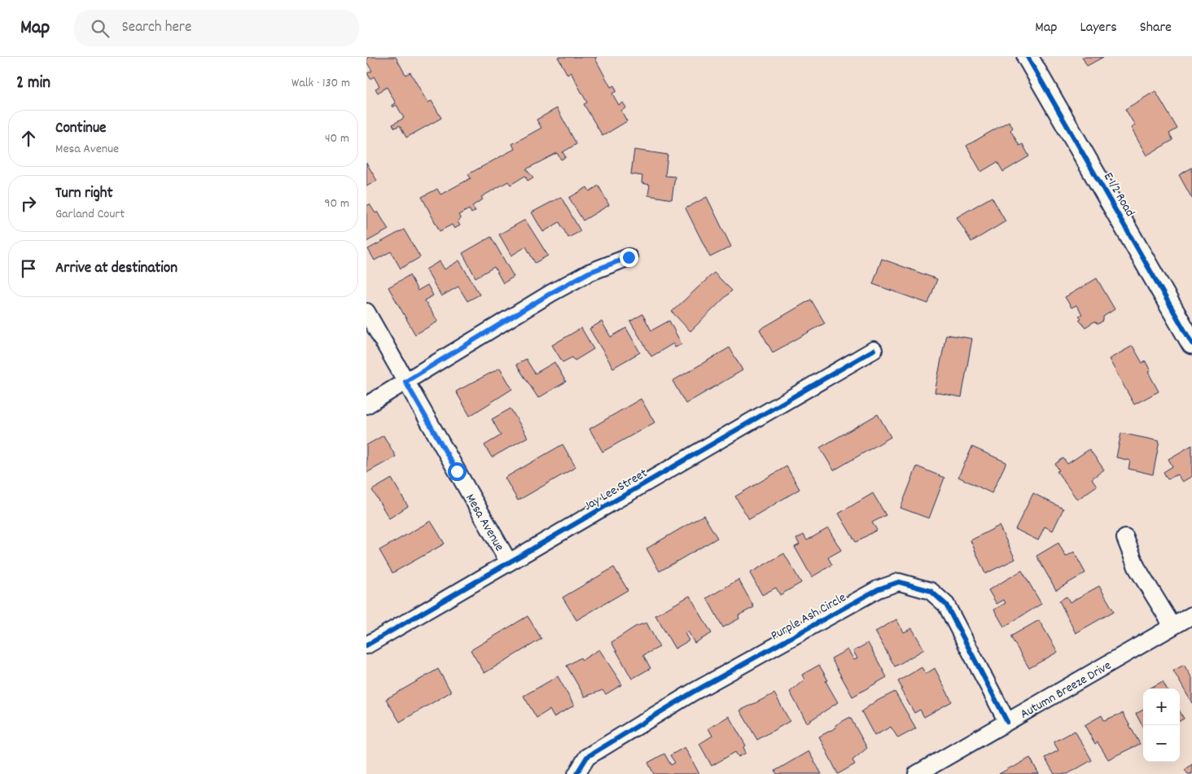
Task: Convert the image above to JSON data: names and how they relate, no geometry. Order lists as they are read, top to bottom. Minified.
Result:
{"streets":{"street":["E 1/2 Road","Jay Lee Street","Mesa Avenue","Purple Ash Circle","Autumn Breeze Drive"]},"crossings":[["Jay Lee Street","Mesa Avenue"],["Purple Ash Circle","Autumn Breeze Drive"]],"page":{"header":"Map","search":"Search here","nav":["Map","Layers","Share"],"heading":["2 min","Walk · 130 m"],"list":[["Continue","Mesa Avenue","40 m"],["Turn right","Garland Court","90 m"],"Arrive at destination"],"map_buttons":["+","−"]}}
